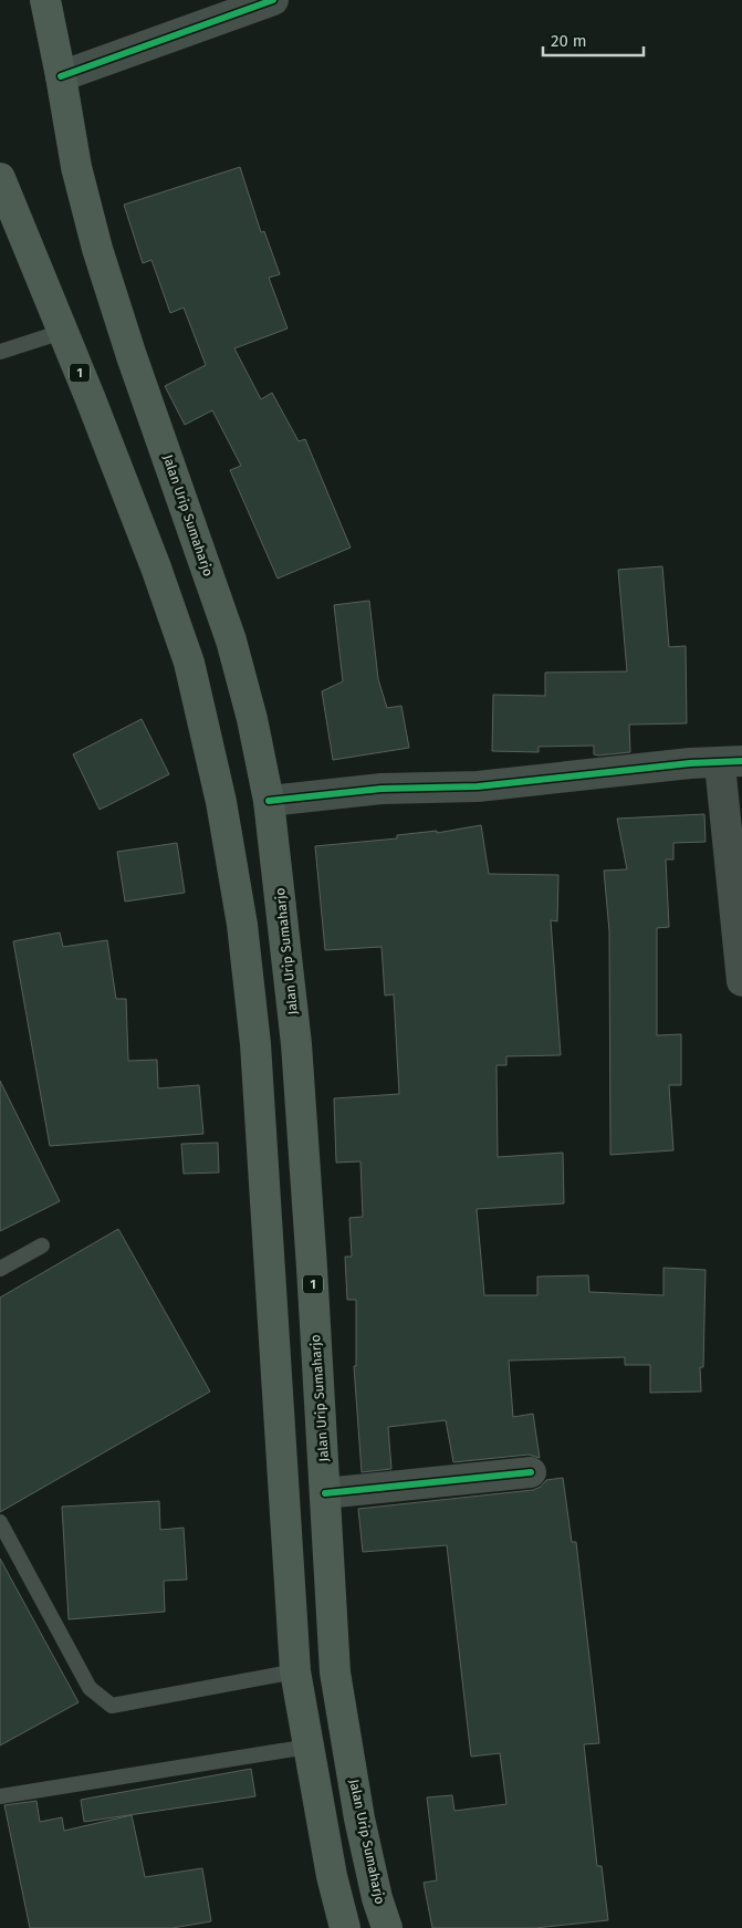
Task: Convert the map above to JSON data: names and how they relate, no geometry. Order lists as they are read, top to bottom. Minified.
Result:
{"streets":{"highway":["1","Jalan Urip Sumaharjo"]},"scale_bar":"20 m"}
